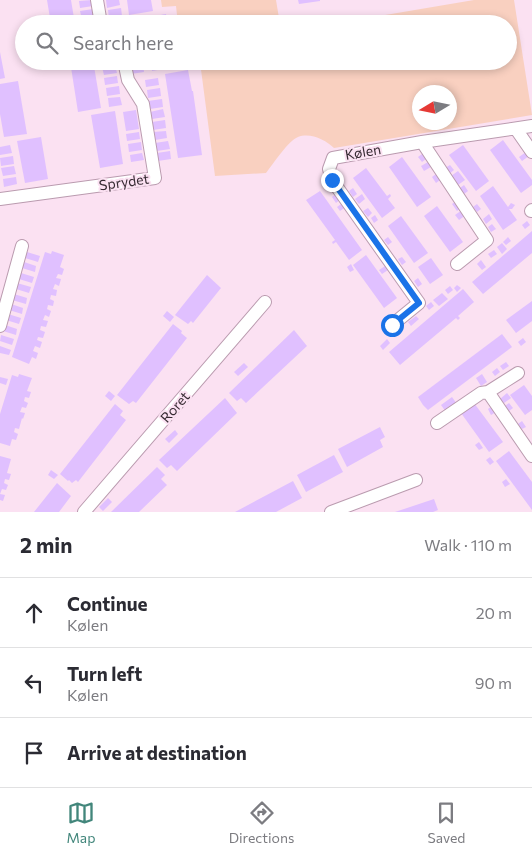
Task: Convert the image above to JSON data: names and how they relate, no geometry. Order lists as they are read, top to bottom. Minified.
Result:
{"streets":{"street":["Kølen","Sprydet","Roret"]},"north":"left","page":{"search":"Search here","heading":["2 min","Walk · 110 m"],"list":[["Continue","Kølen","20 m"],["Turn left","Kølen","90 m"],"Arrive at destination"],"nav":["Map","Directions","Saved"]}}
